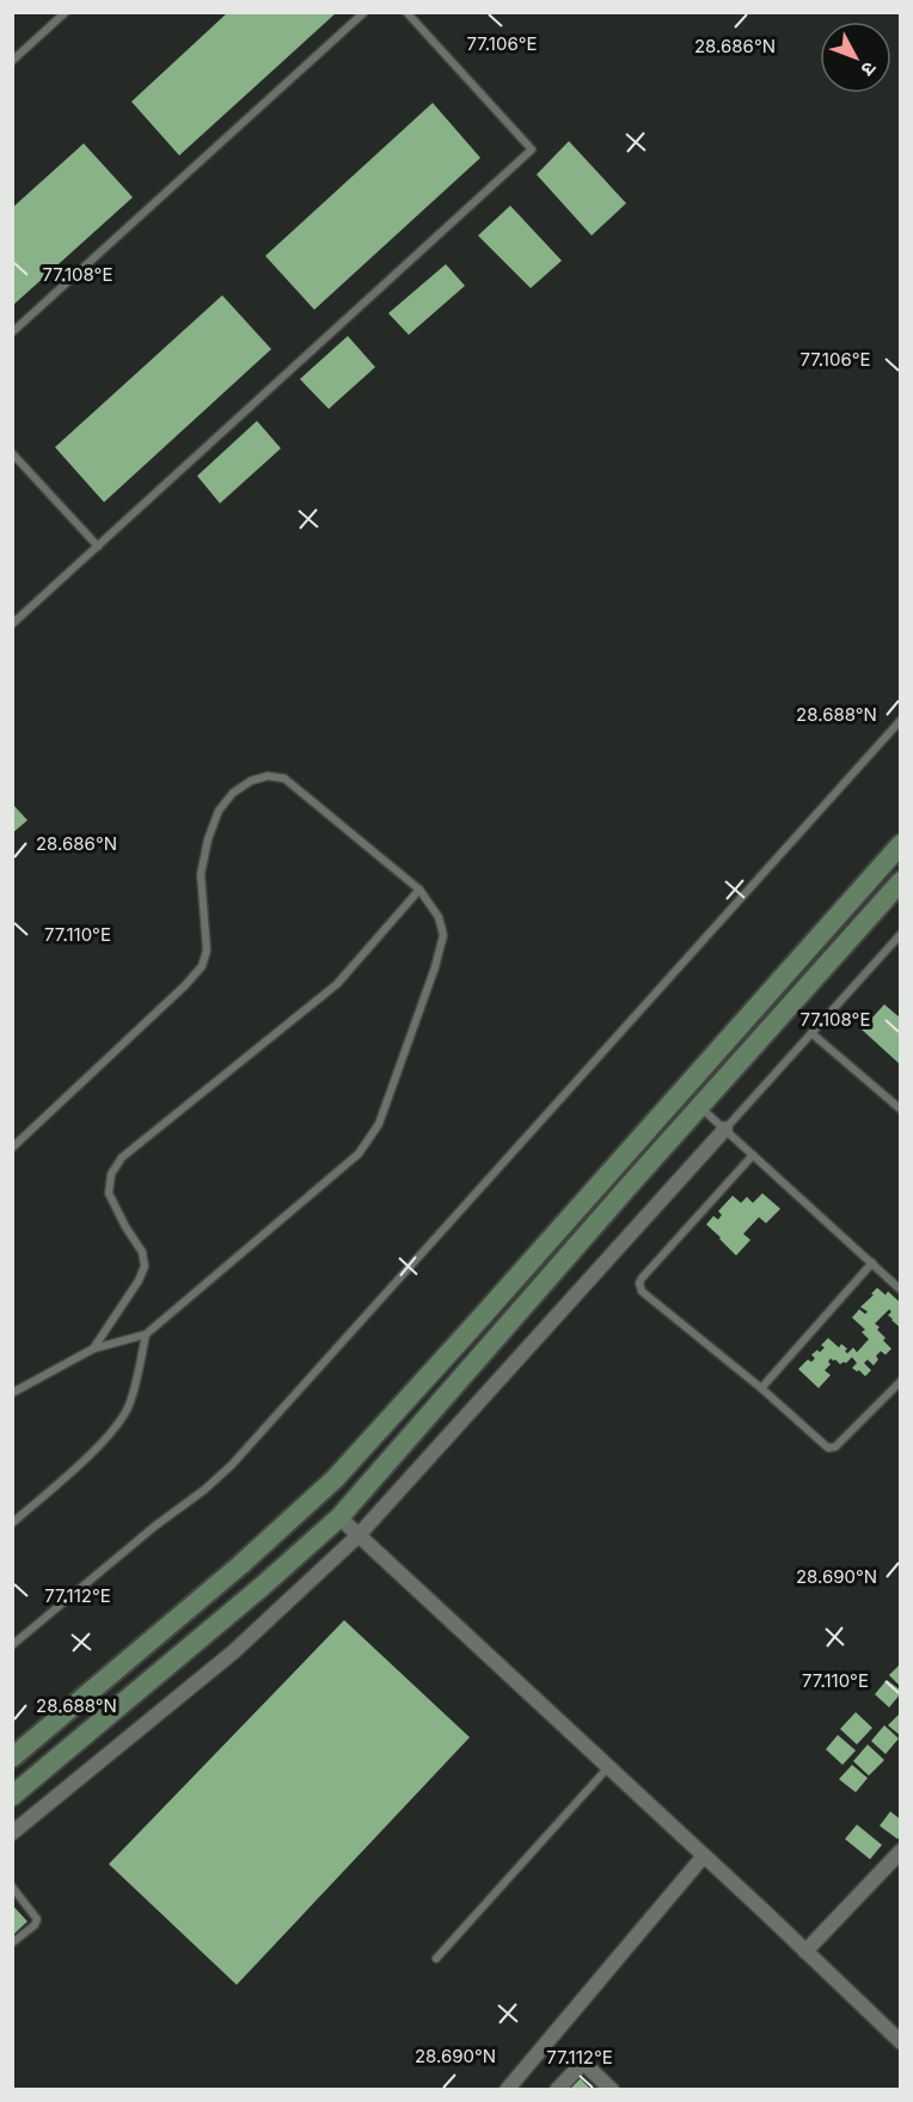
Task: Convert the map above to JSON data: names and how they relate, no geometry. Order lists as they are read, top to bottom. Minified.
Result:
{"north":"bottom right","coordinates":["77.106°E","28.686°N","77.108°E","28.688°N","77.110°E","28.690°N","77.112°E"]}
